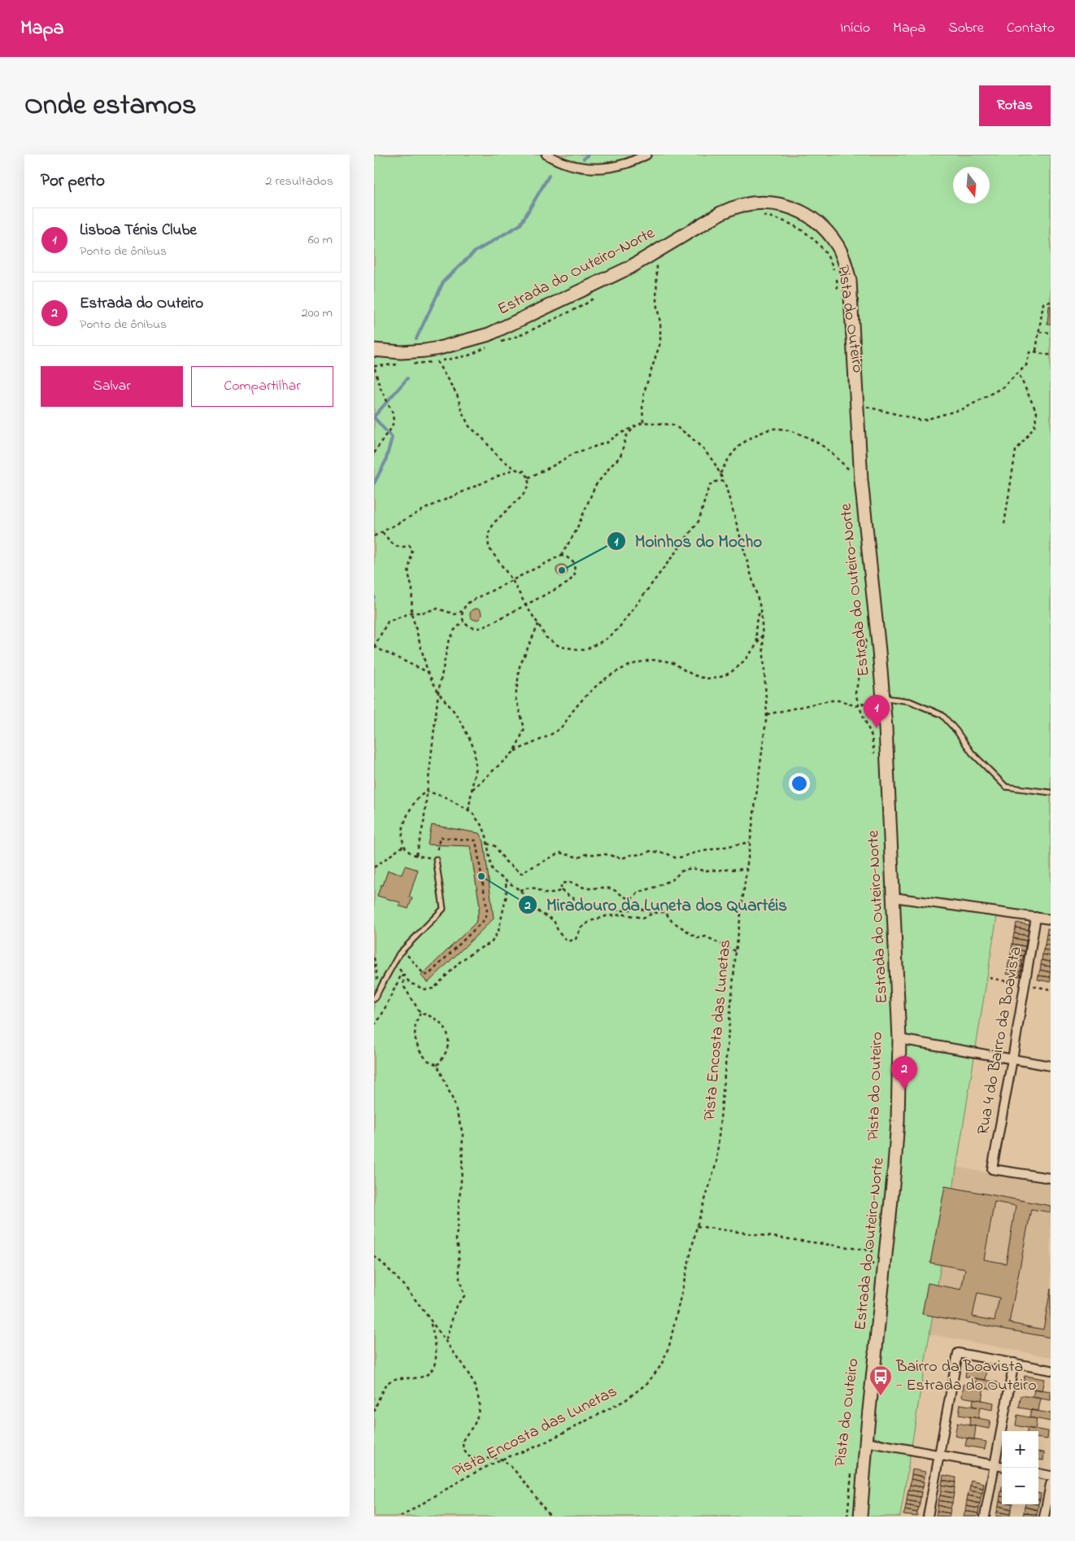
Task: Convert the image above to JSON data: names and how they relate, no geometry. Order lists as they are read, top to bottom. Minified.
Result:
{"streets":{"street":["Estrada do Outeiro-Norte","Rua 4 do Bairro da Boavista"],"path":["Pista do Outeiro","Pista Encosta das Lunetas"]},"places":{"other":["Moinhos do Mocho","Miradouro da Luneta dos Quartéis"],"bus stop":["Bairro da Boavista - Estrada do Outeiro"]},"north":"bottom","page":{"header":"Mapa","nav":["Início","Mapa","Sobre","Contato"],"title":"Onde estamos","buttons":["Rotas",["Salvar","Compartilhar"]],"heading":["Por perto","2 resultados"],"list":[{"mark":"1","name":"Lisboa Ténis Clube","note":"Ponto de ônibus","value":"60 m"},{"mark":"2","name":"Estrada do Outeiro","note":"Ponto de ônibus","value":"200 m"}],"pins":["1","2"],"map_buttons":["+","−"]}}
